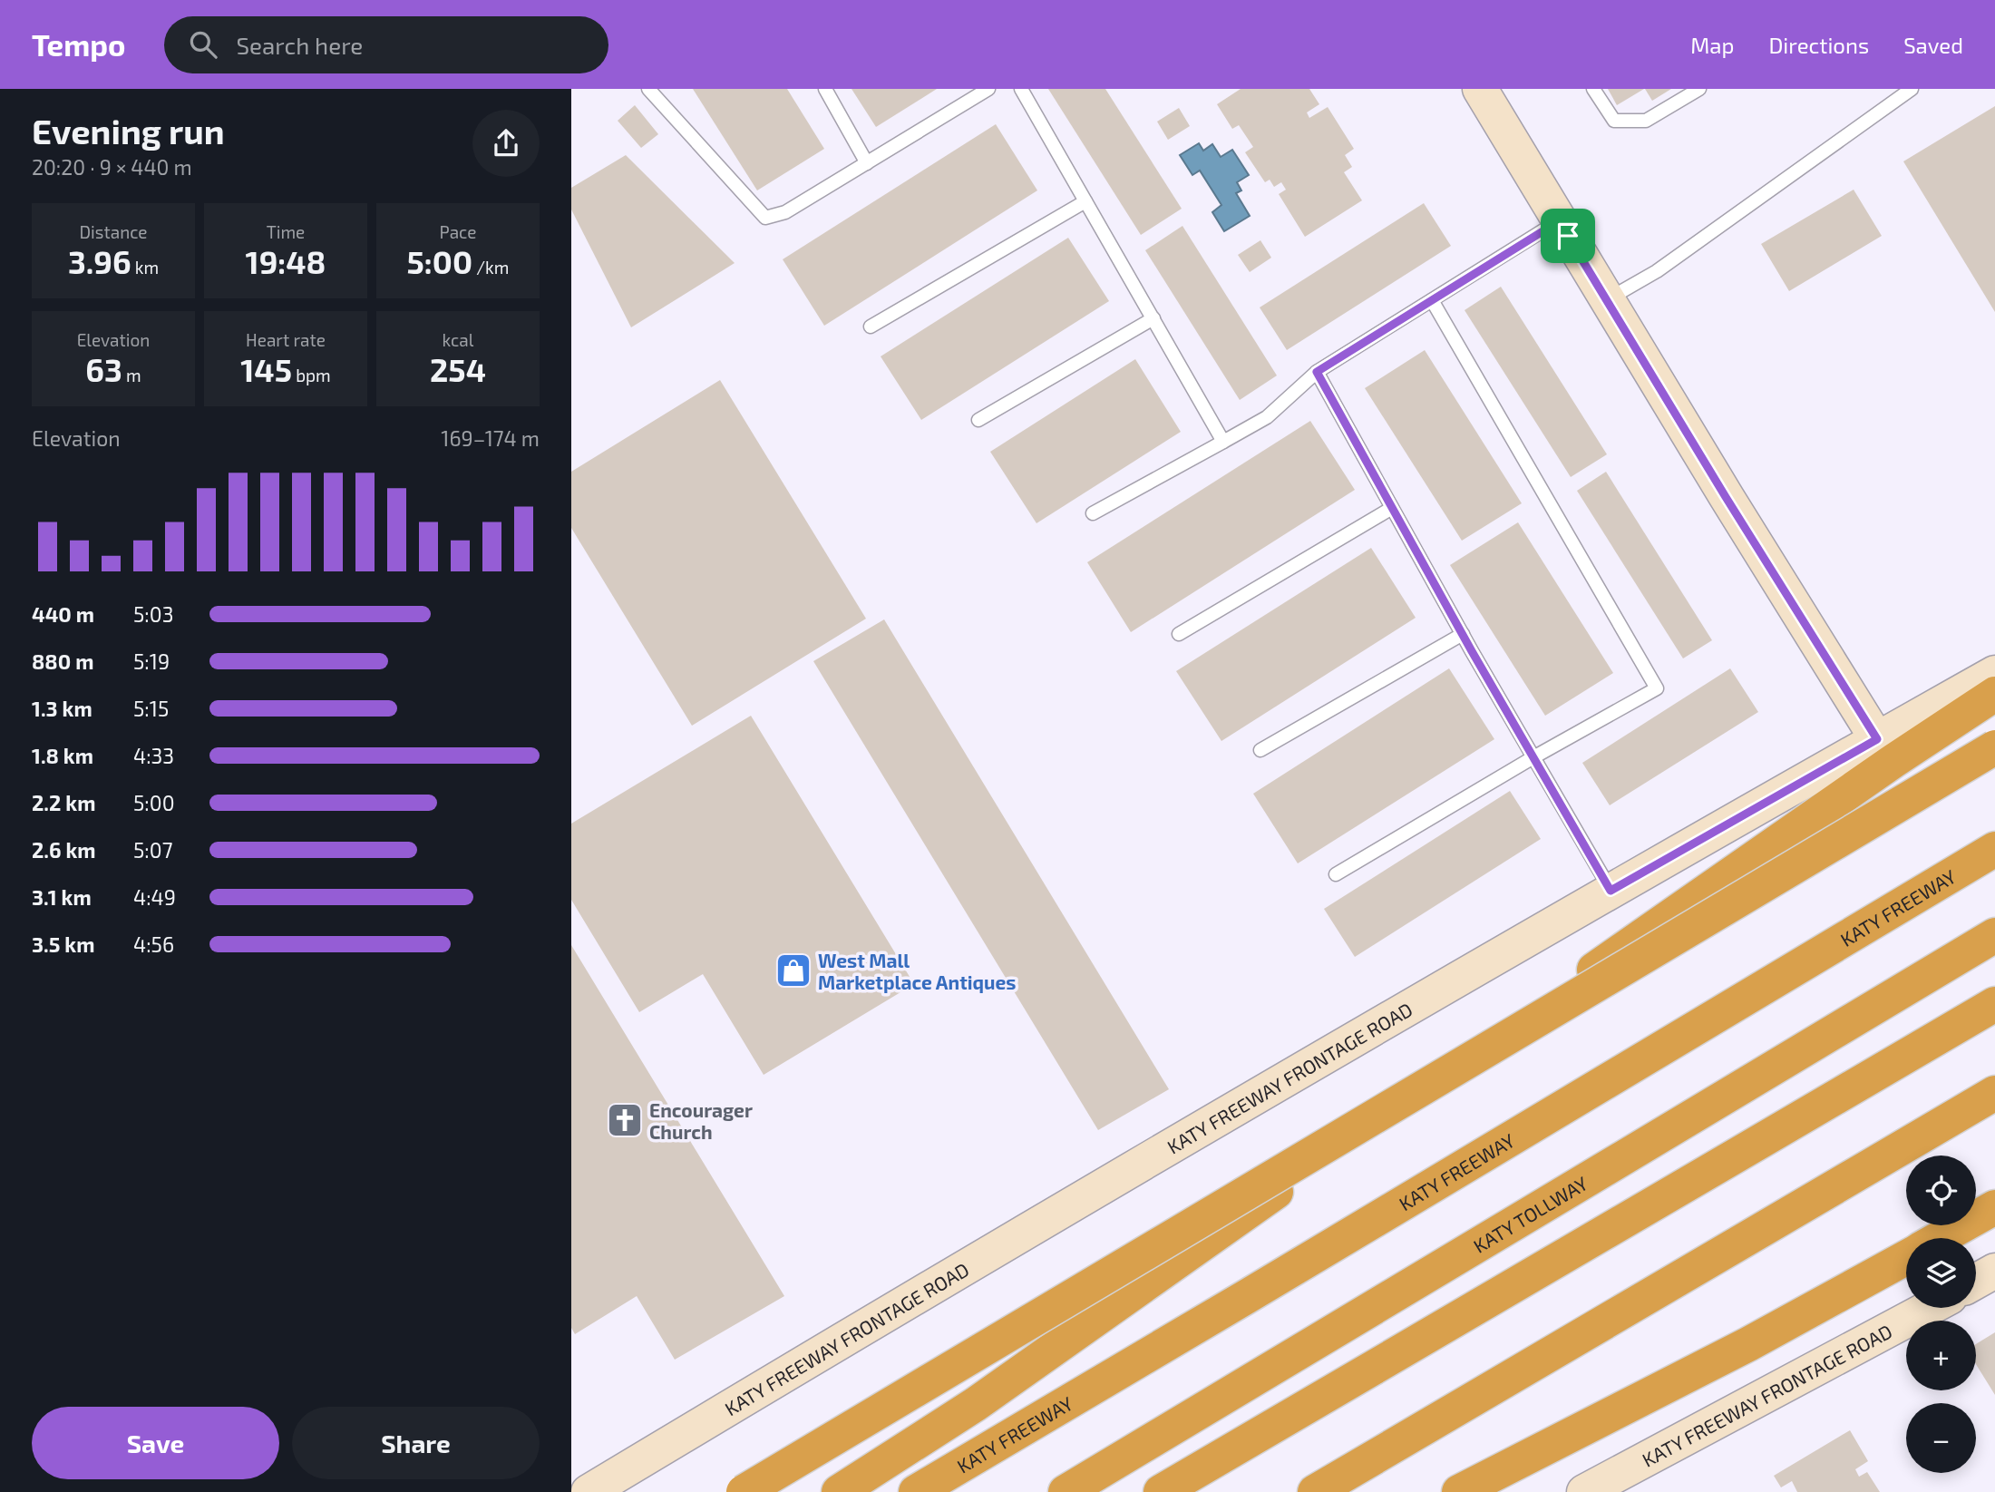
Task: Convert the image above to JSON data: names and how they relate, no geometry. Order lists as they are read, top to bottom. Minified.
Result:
{"streets":{"highway":["KATY FREEWAY","KATY TOLLWAY"],"main road":["KATY FREEWAY FRONTAGE ROAD"]},"places":{"shop":["West Mall Marketplace Antiques"],"church":["Encourager Church"]},"page":{"header":"Tempo","search":"Search here","nav":["Map","Directions","Saved"],"heading":["Evening run","20:20 · 9 × 440 m"],"stats":[["Distance","3.96 km"],["Time","19:48"],["Pace","5:00 /km"],["Elevation","63 m"],["Heart rate","145 bpm"],["kcal","254"]],"chart":["Elevation","169–174 m"],"list":[{"name":"440 m","note":"5:03"},{"name":"880 m","note":"5:19"},{"name":"1.3 km","note":"5:15"},{"name":"1.8 km","note":"4:33"},{"name":"2.2 km","note":"5:00"},{"name":"2.6 km","note":"5:07"},{"name":"3.1 km","note":"4:49"},{"name":"3.5 km","note":"4:56"}],"map_buttons":["+","−"],"buttons":["Save","Share"]}}
